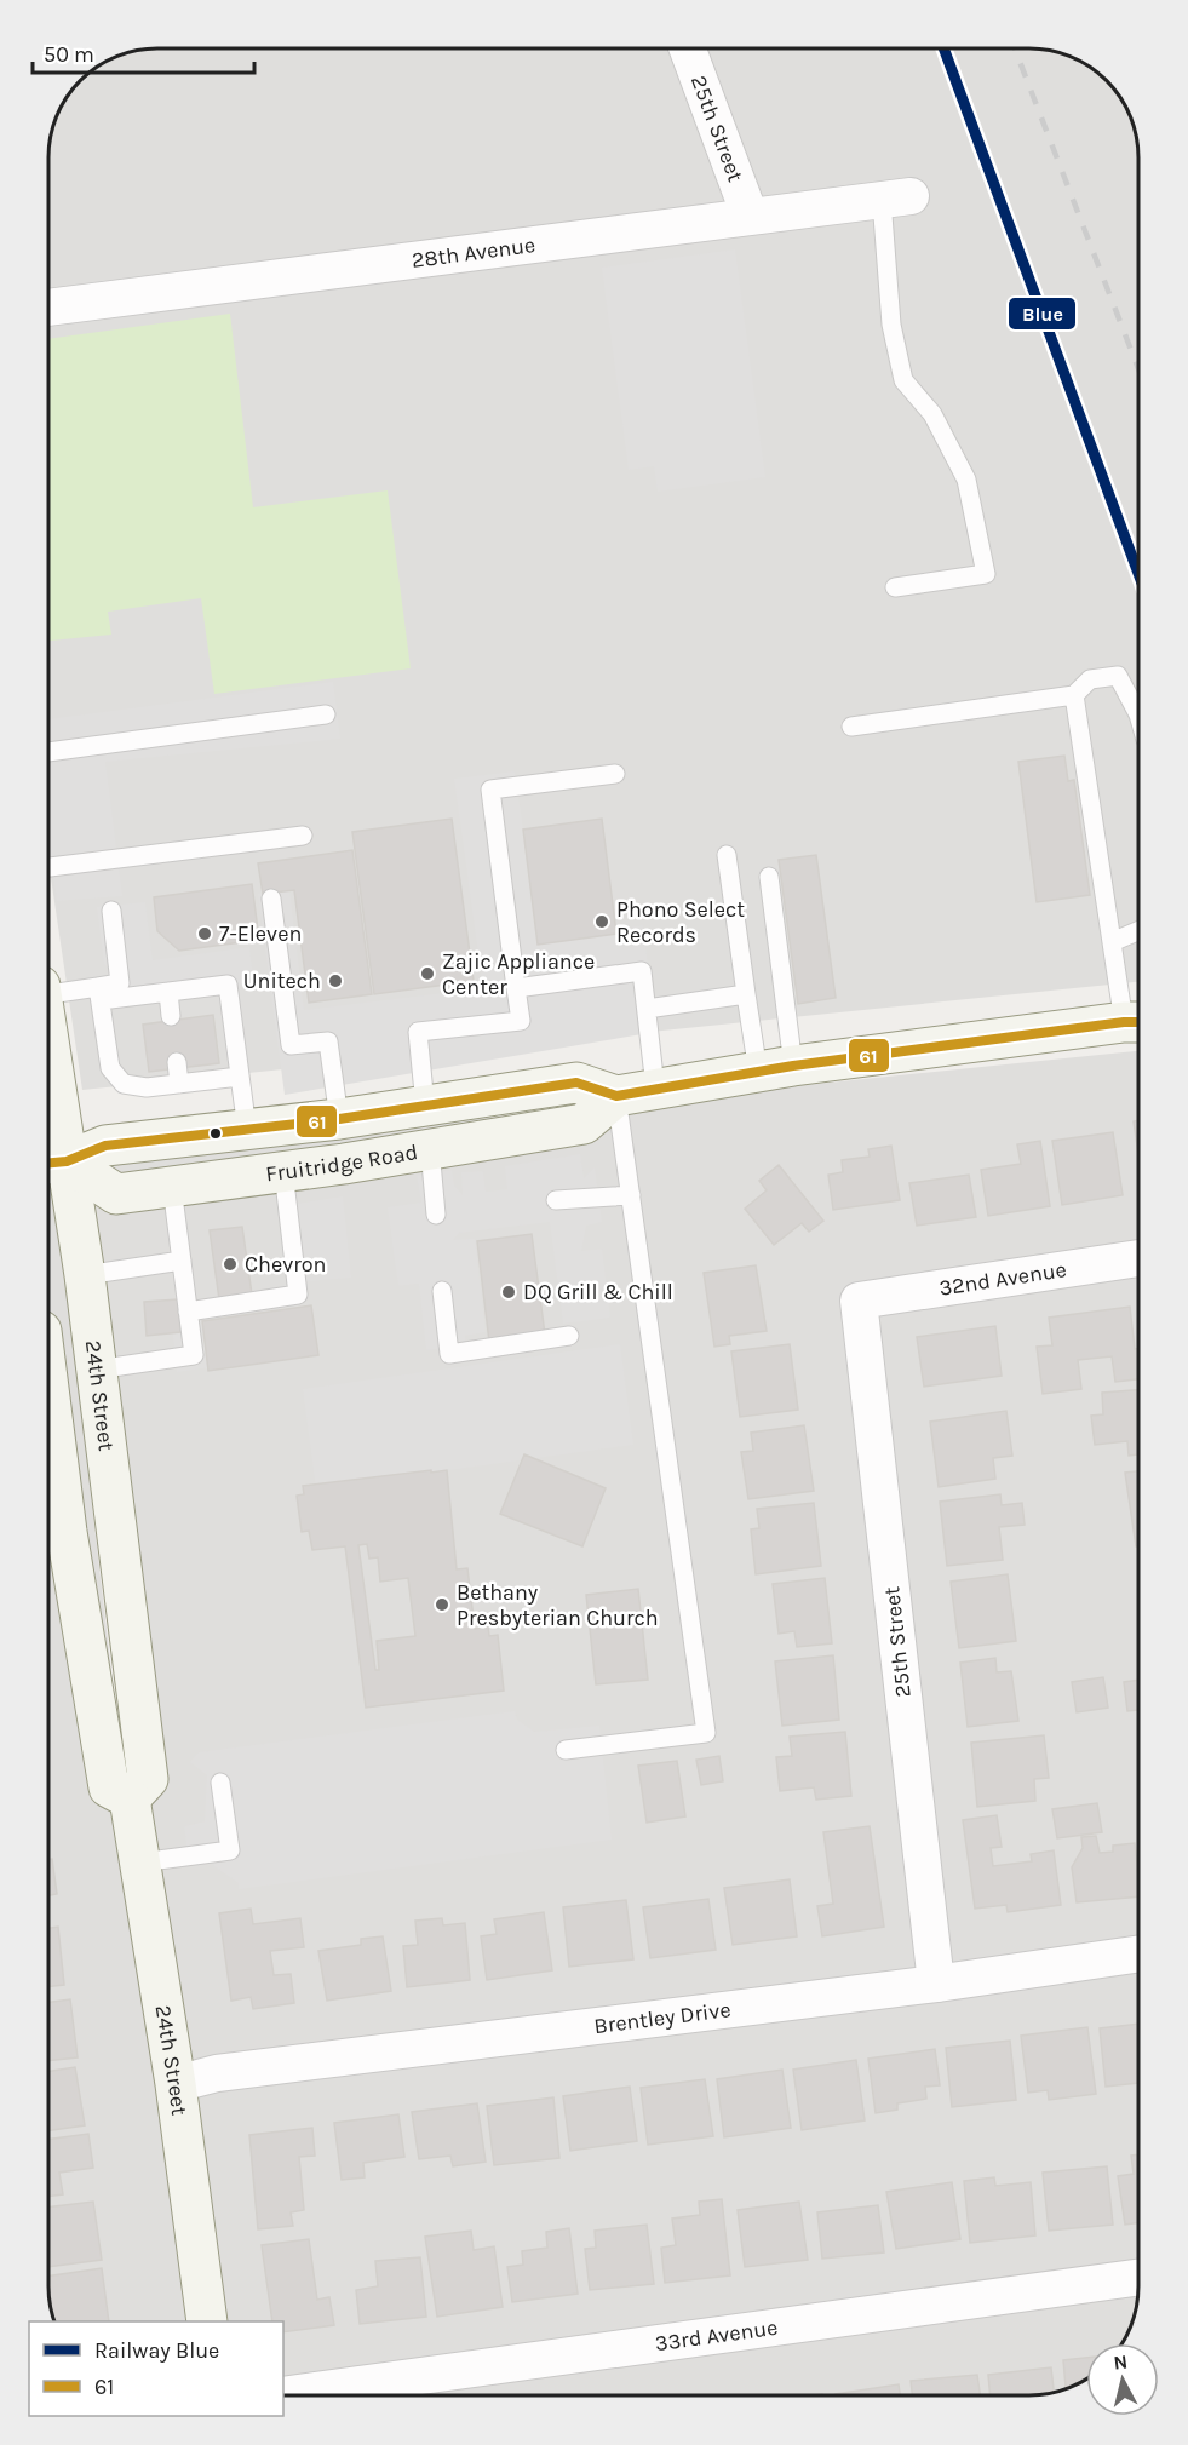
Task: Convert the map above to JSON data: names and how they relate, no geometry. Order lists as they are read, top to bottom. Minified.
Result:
{"streets":{"street":["25th Street","28th Avenue","Fruitridge Road","32nd Avenue","24th Street","Brentley Drive","33rd Avenue"]},"crossings":[["25th Street","28th Avenue"],["25th Street","32nd Avenue"],["25th Street","Brentley Drive"],["Fruitridge Road","24th Street"],["24th Street","Brentley Drive"]],"places":["Phono Select Records","7-Eleven","Zajic Appliance Center","Unitech","Chevron","DQ Grill & Chill","Bethany Presbyterian Church"],"lines":["rail line Blue","transit line 61"],"legend":["Railway Blue","61"],"scale_bar":"50 m","north":"top"}
